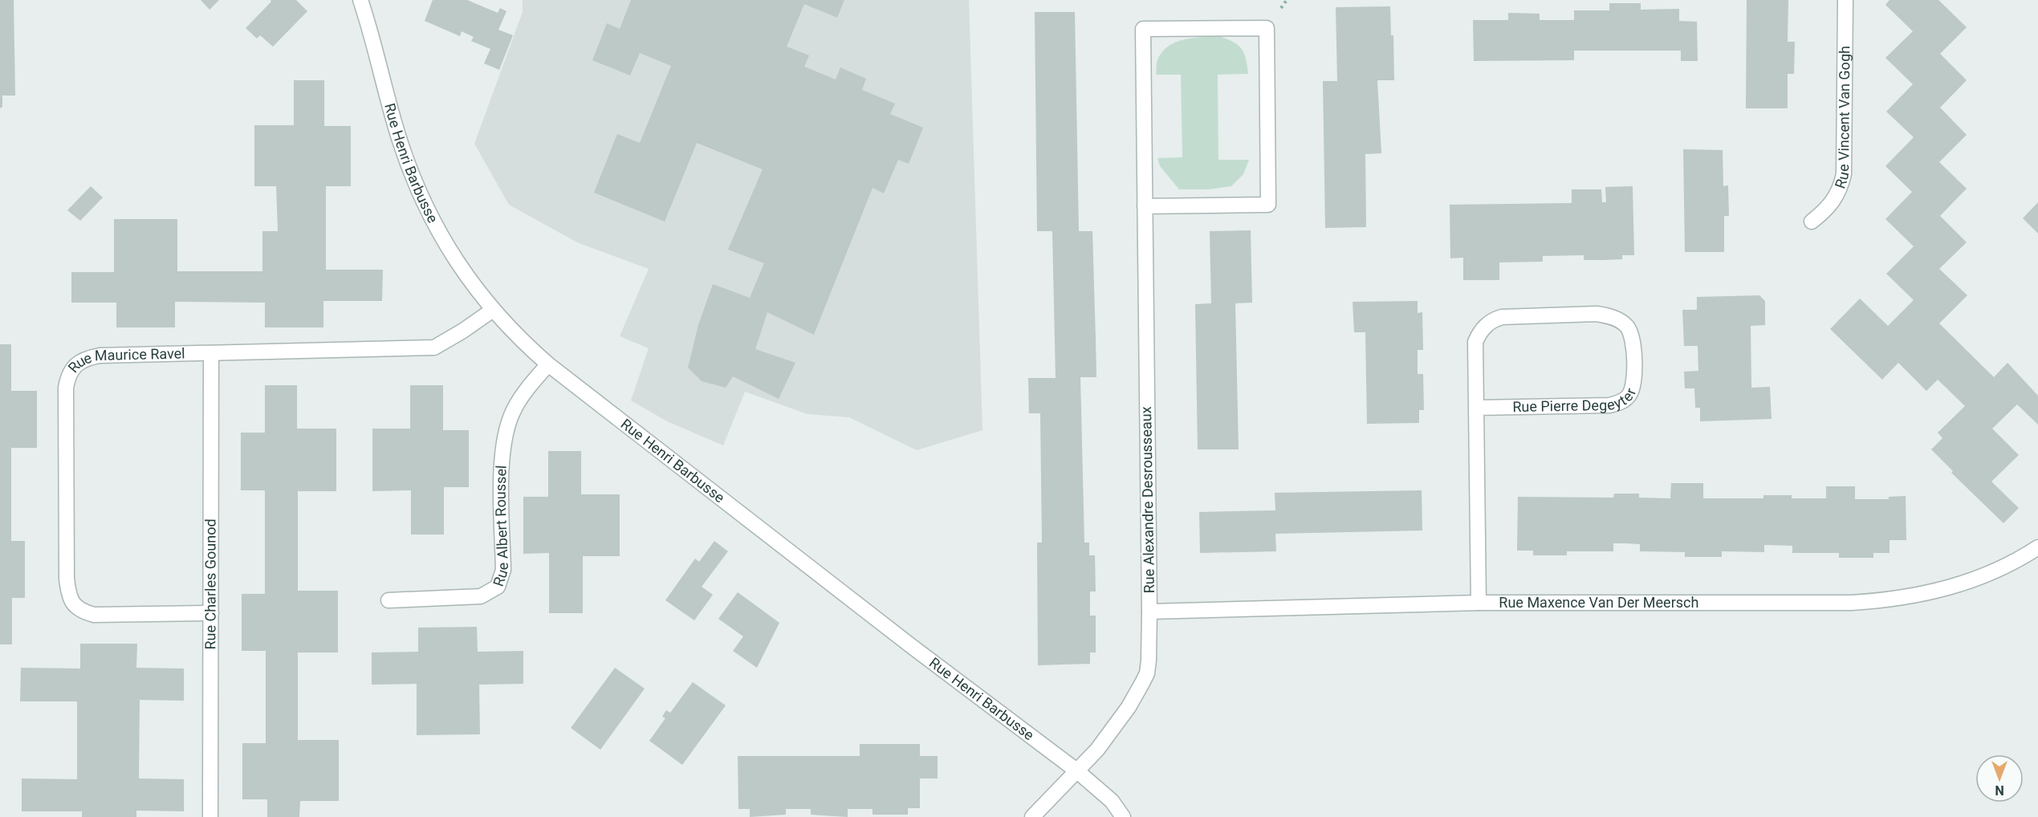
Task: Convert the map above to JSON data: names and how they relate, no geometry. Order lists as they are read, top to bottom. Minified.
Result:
{"streets":{"street":["Rue Vincent Van Gogh","Rue Henri Barbusse","Rue Maurice Ravel","Rue Pierre Degeyter","Rue Alexandre Desrousseaux","Rue Albert Roussel","Rue Charles Gounod","Rue Maxence Van Der Meersch"]},"crossings":[["Rue Henri Barbusse","Rue Maurice Ravel"],["Rue Henri Barbusse","Rue Alexandre Desrousseaux"],["Rue Henri Barbusse","Rue Albert Roussel"],["Rue Maurice Ravel","Rue Charles Gounod"],["Rue Pierre Degeyter","Rue Maxence Van Der Meersch"],["Rue Alexandre Desrousseaux","Rue Maxence Van Der Meersch"]],"north":"bottom"}
